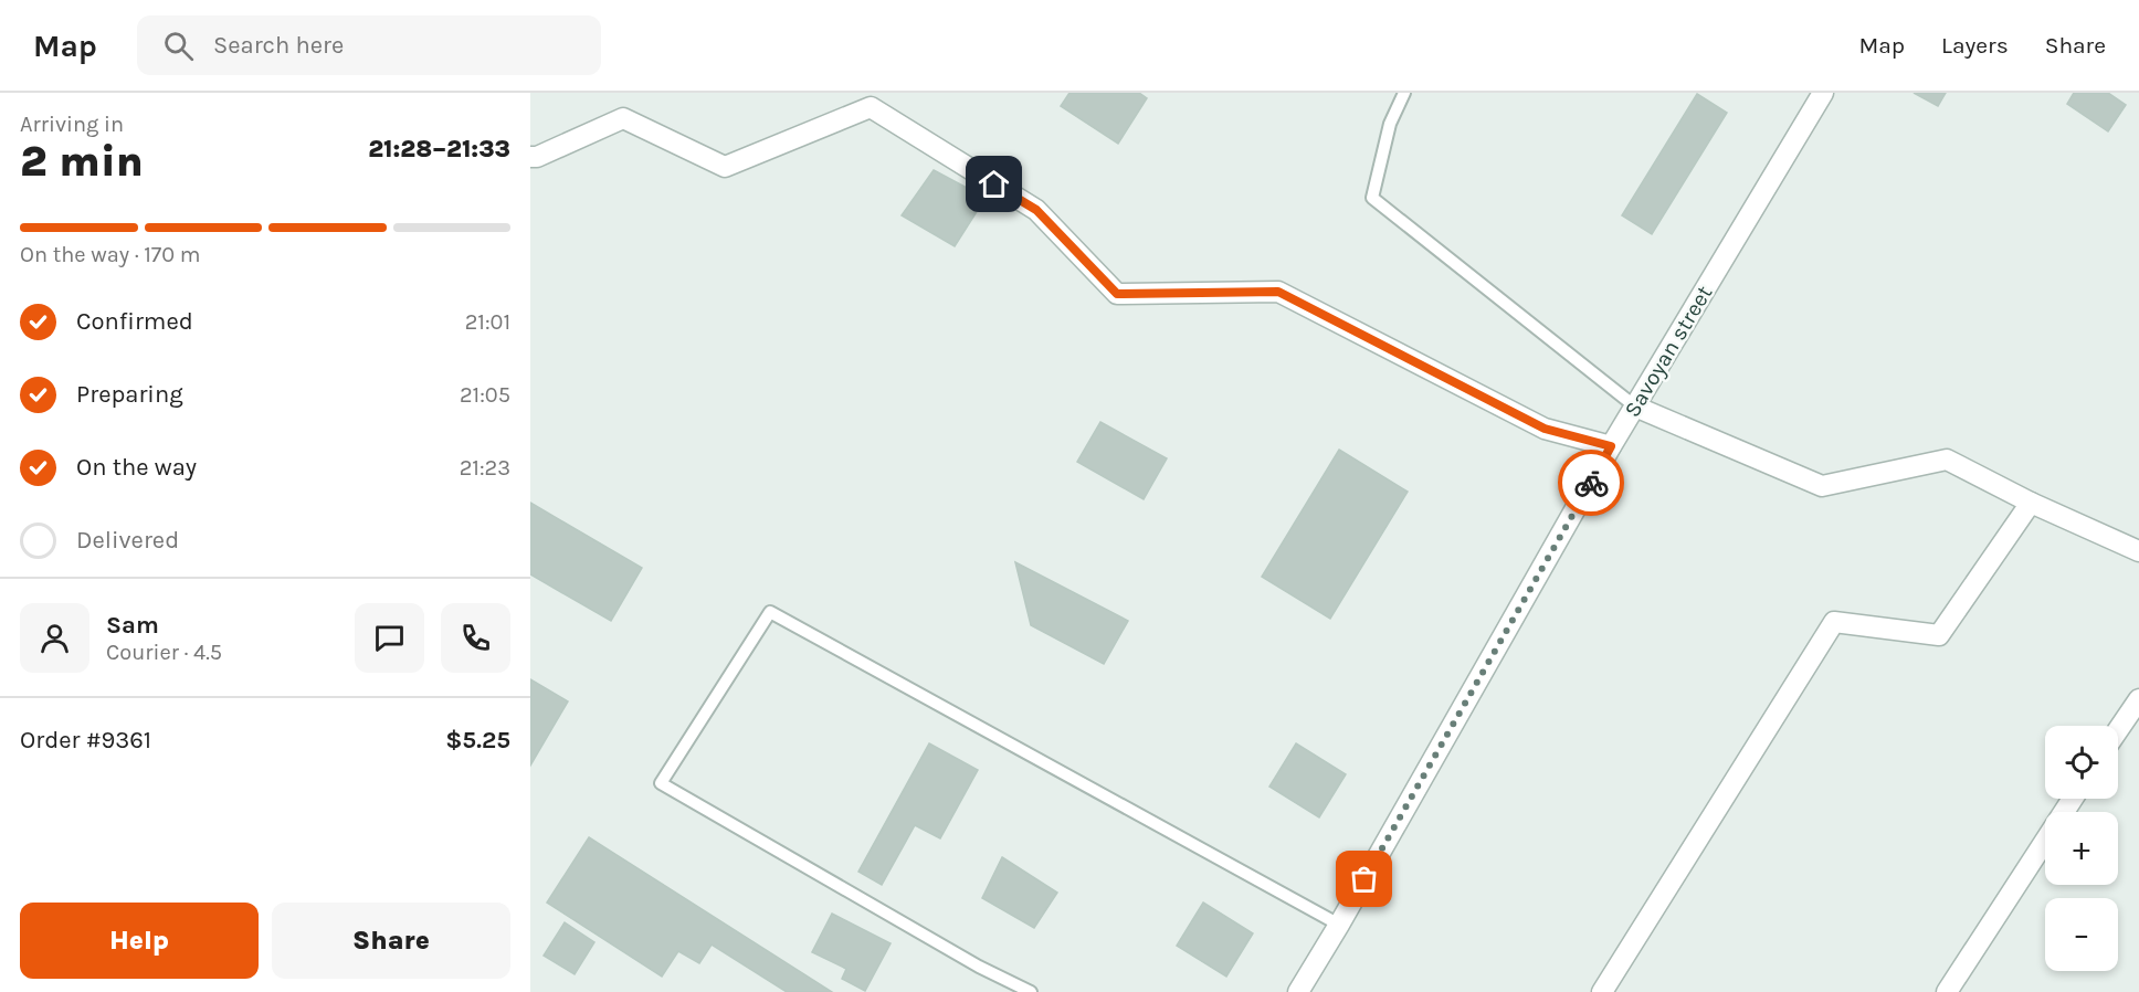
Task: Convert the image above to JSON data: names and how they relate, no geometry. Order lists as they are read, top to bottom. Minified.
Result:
{"streets":{"street":["Savoyan street"]},"page":{"header":"Map","search":"Search here","nav":["Map","Layers","Share"],"heading":["2 min","Arriving in","21:28–21:33"],"panel":["Sam","Courier · 4.5","Order #9361","$5.25"],"bar":"On the way · 170 m","list":[["Confirmed","21:01"],["Preparing","21:05"],["On the way","21:23"],"Delivered"],"map_buttons":["+","−"],"buttons":["Help","Share"]}}
